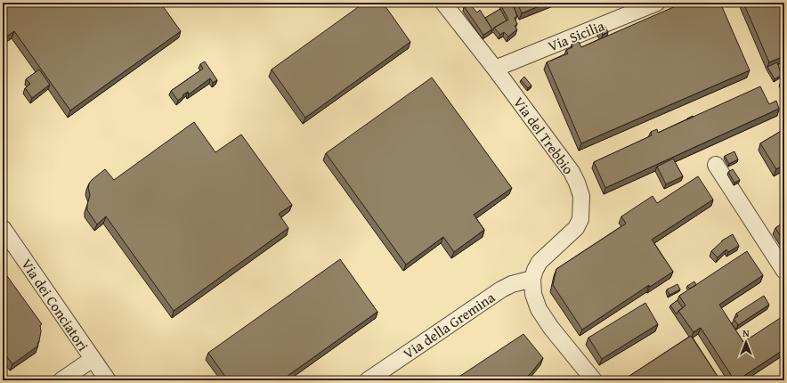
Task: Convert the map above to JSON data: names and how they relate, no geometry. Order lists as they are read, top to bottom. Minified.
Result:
{"streets":{"street":["Via Sicilia","Via del Trebbio","Via dei Conciatori","Via della Gremina"]},"crossings":[["Via Sicilia","Via del Trebbio"],["Via del Trebbio","Via della Gremina"]],"north":"top"}
